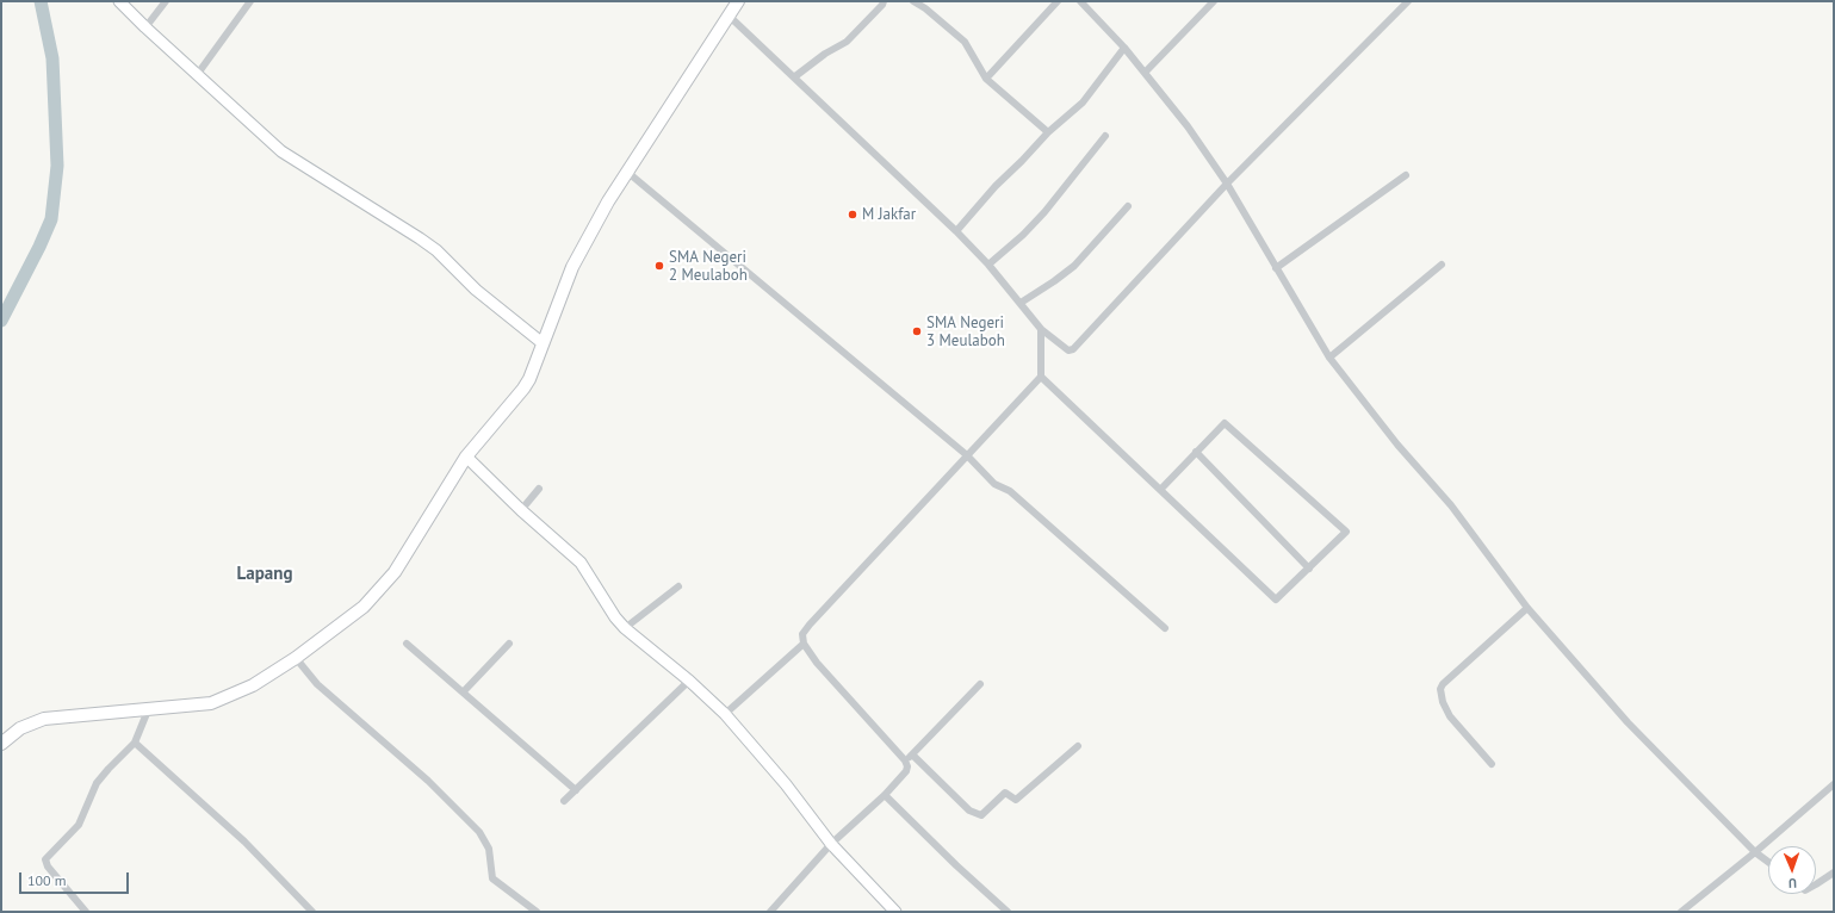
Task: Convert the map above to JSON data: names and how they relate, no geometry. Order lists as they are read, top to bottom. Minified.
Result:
{"districts":["Lapang"],"places":["M Jakfar","SMA Negeri 2 Meulaboh","SMA Negeri 3 Meulaboh"],"scale_bar":"100 m","north":"bottom"}
